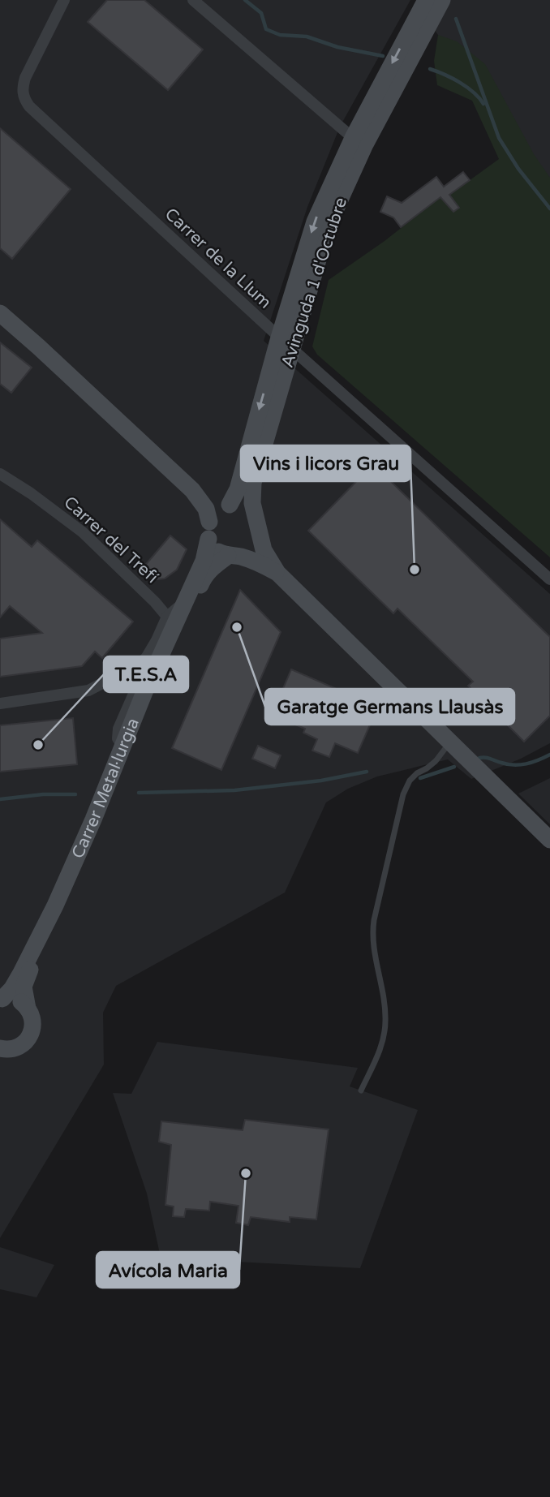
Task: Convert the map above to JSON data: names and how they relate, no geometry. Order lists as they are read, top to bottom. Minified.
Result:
{"streets":{"main road":["Avinguda 1 d'Octubre","Carrer Metal·lurgia"],"street":["Carrer de la Llum","Carrer del Trefí"]},"crossings":[["Carrer de la Llum","Avinguda 1 d'Octubre"]],"places":["Vins i licors Grau","Garatge Germans Llausàs","T.E.S.A","Avícola Maria"]}
